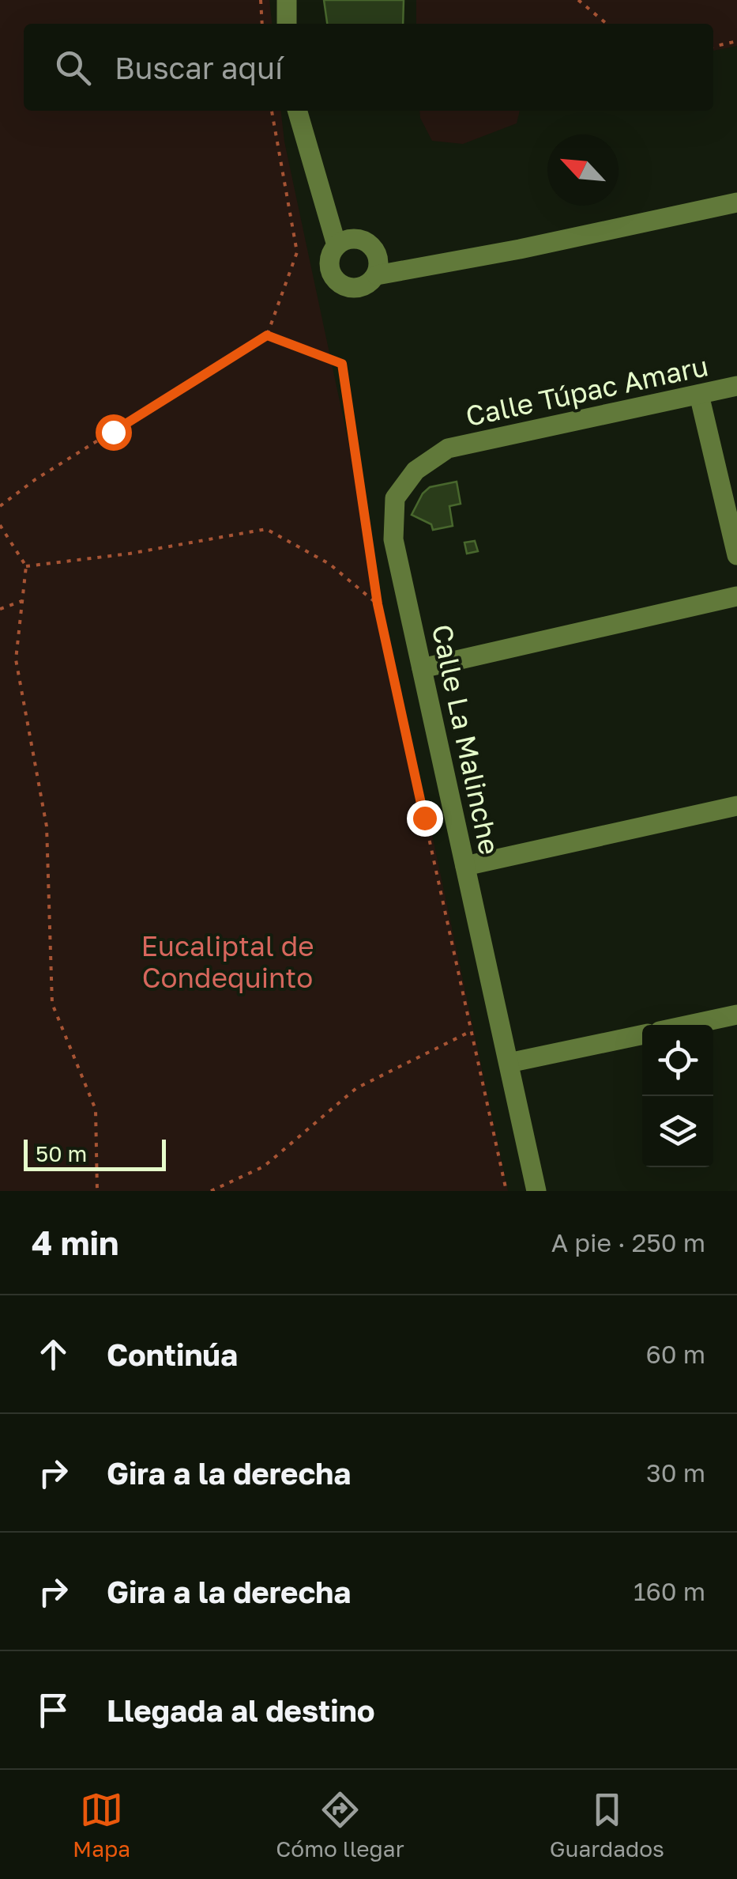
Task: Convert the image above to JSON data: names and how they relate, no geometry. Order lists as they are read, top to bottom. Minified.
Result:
{"streets":{"street":["Calle Túpac Amaru","Calle La Malinche"]},"crossings":[["Calle Túpac Amaru","Calle La Malinche"]],"parks":["Eucaliptal de Condequinto"],"scale_bar":"50 m","north":"top left","page":{"search":"Buscar aquí","scale":"50 m","heading":["4 min","A pie · 250 m"],"list":[["Continúa","60 m"],["Gira a la derecha","30 m"],["Gira a la derecha","160 m"],"Llegada al destino"],"nav":["Mapa","Cómo llegar","Guardados"]}}
